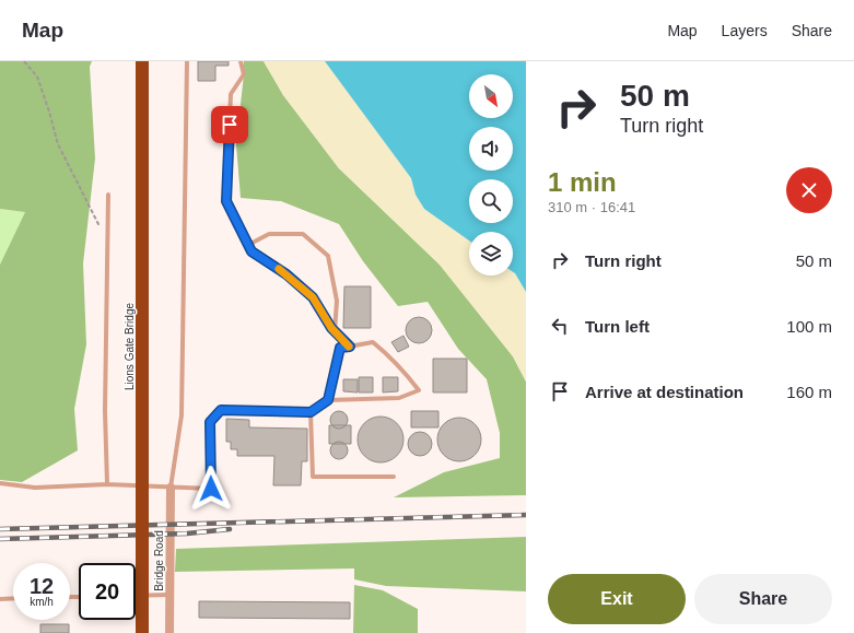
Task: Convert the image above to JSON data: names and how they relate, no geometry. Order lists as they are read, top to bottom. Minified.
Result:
{"streets":{"highway":["Lions Gate Bridge"],"street":["Bridge Road"]},"north":"bottom right","page":{"header":"Map","nav":["Map","Layers","Share"],"turn":["50 m","Turn right"],"heading":["1 min","310 m · 16:41"],"list":[{"name":"Turn right","value":"50 m"},{"name":"Turn left","value":"100 m"},{"name":"Arrive at destination","value":"160 m"}],"speed":"12 km/h","limit":"20","buttons":["Exit","Share"]}}
